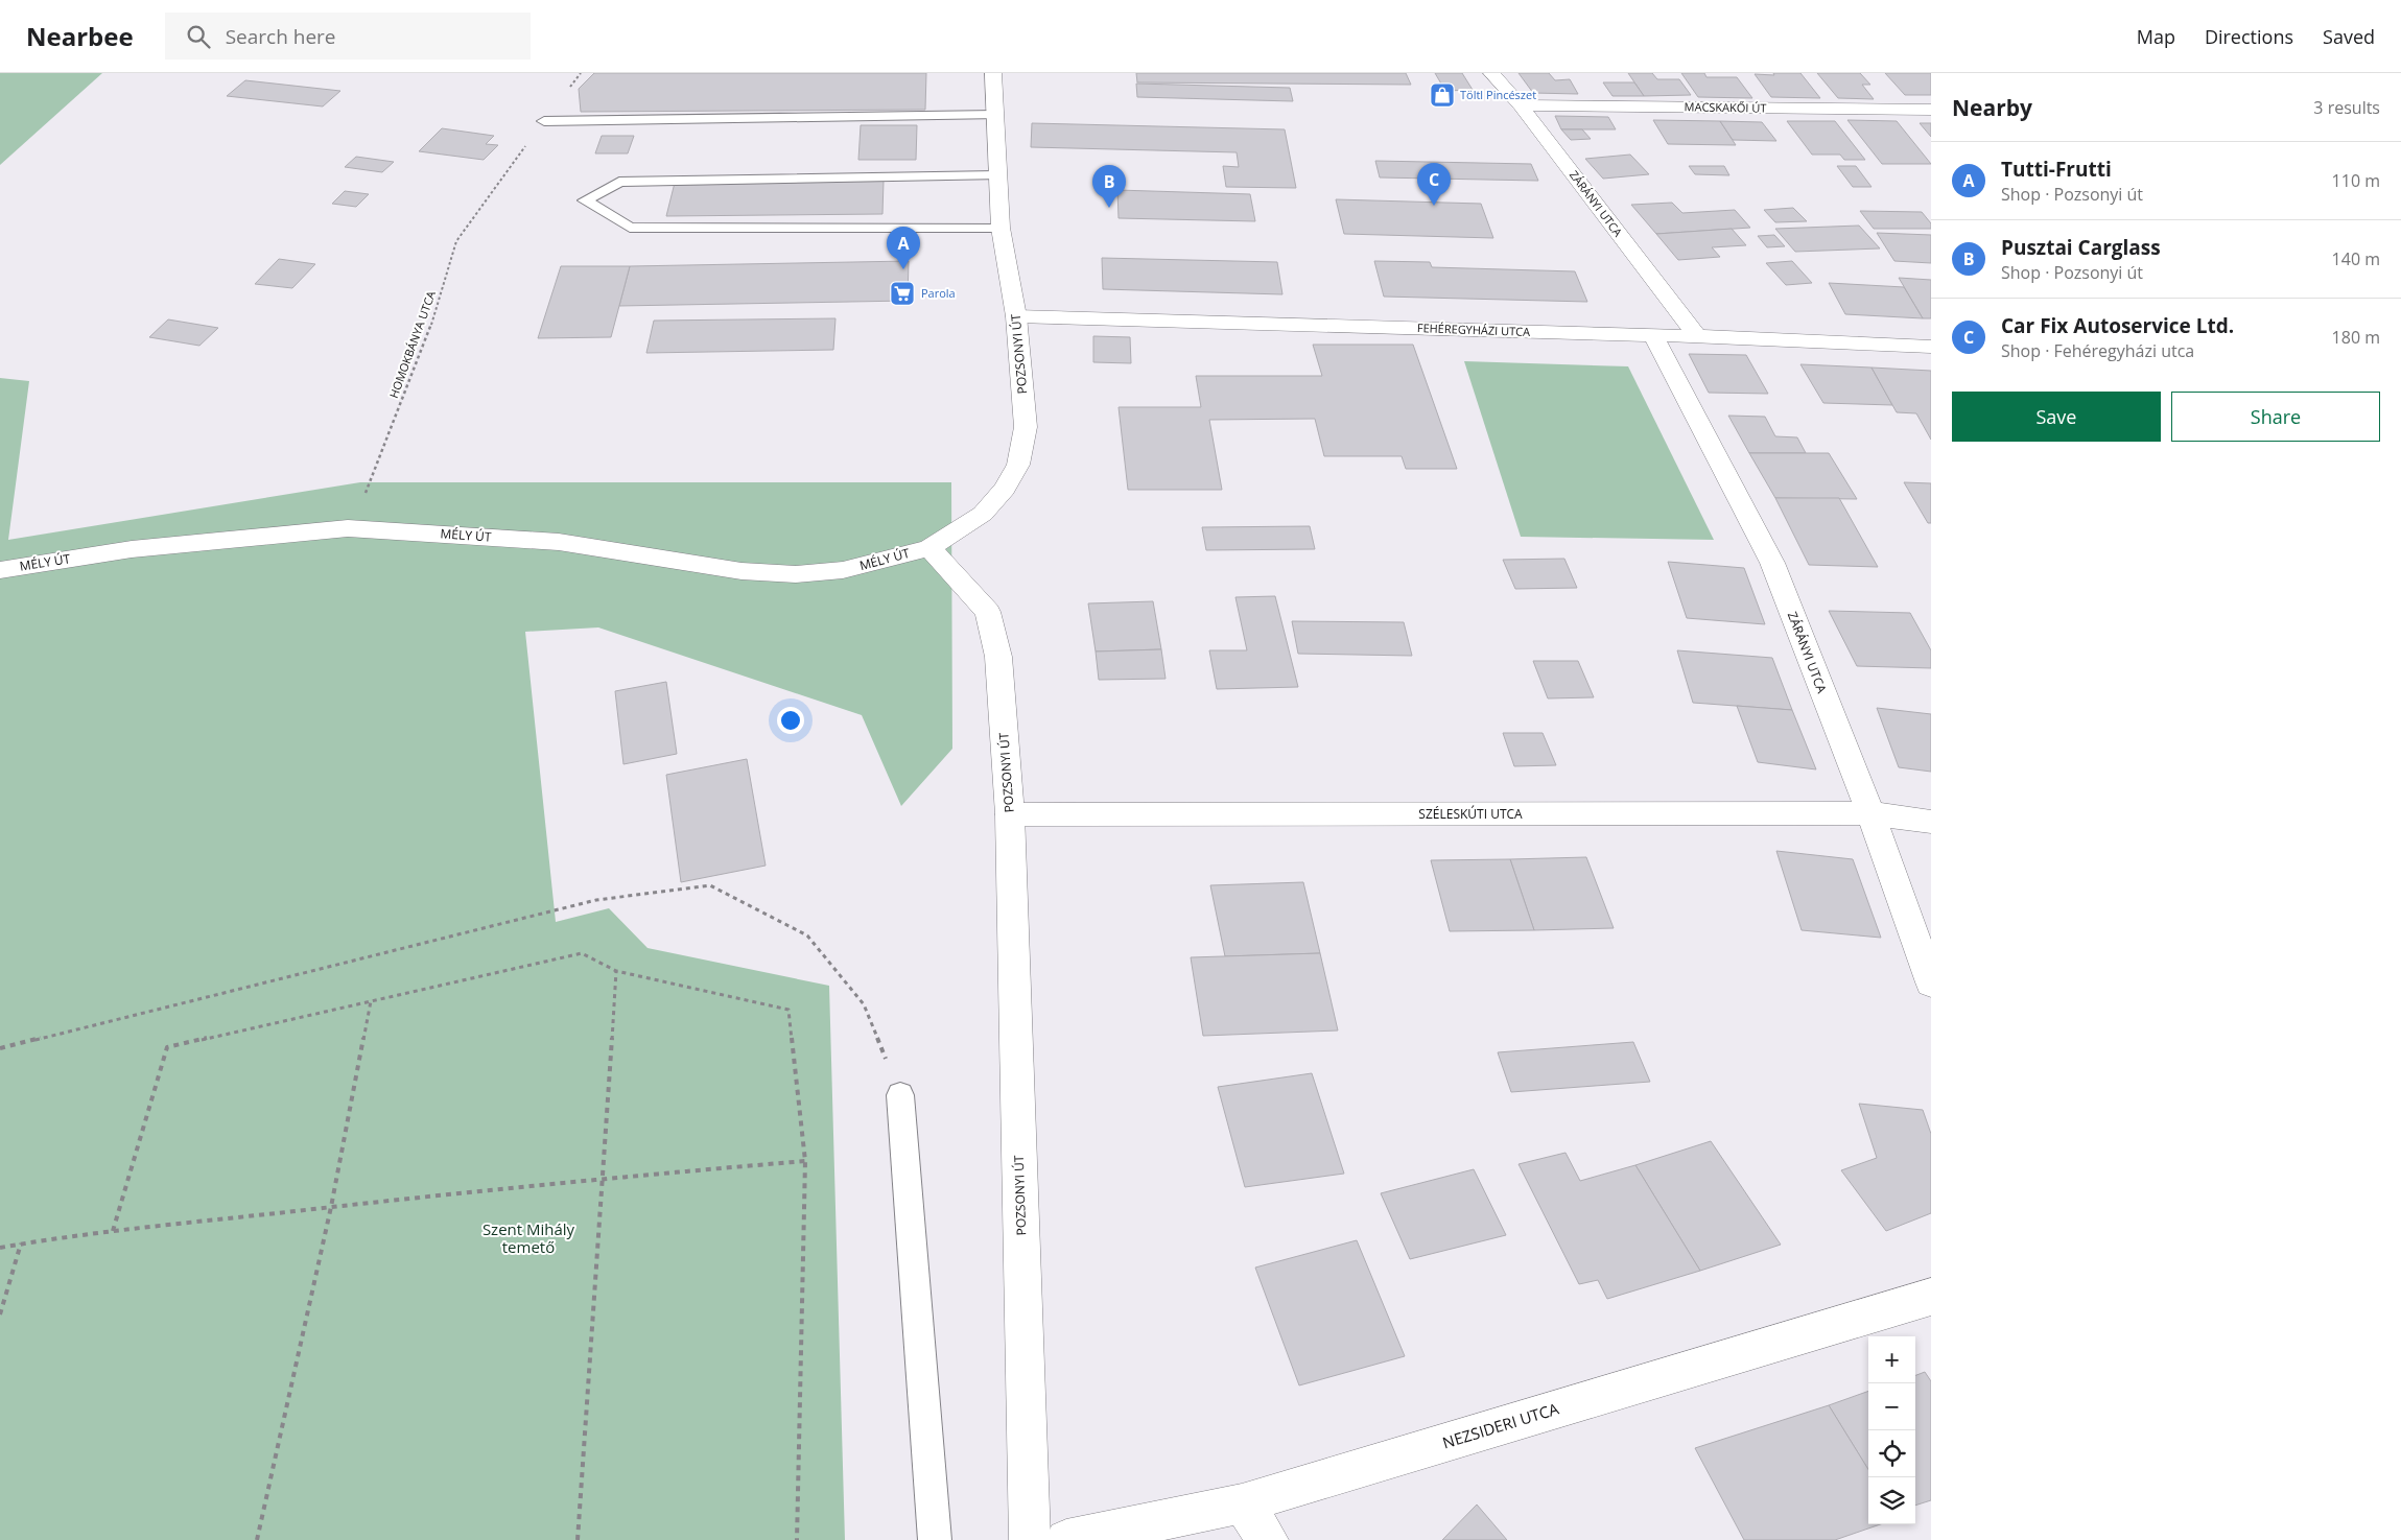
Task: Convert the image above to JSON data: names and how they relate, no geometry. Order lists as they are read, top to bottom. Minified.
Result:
{"streets":{"street":["MACSKAKŐI ÚT","ZÁRÁNYI UTCA","FEHÉREGYHÁZI UTCA","POZSONYI ÚT","MÉLY ÚT","SZÉLESKÚTI UTCA","NEZSIDERI UTCA"],"path":["HOMOKBÁNYA UTCA"]},"crossings":[["MACSKAKŐI ÚT","ZÁRÁNYI UTCA"],["ZÁRÁNYI UTCA","FEHÉREGYHÁZI UTCA"],["ZÁRÁNYI UTCA","SZÉLESKÚTI UTCA"],["FEHÉREGYHÁZI UTCA","POZSONYI ÚT"],["HOMOKBÁNYA UTCA","MÉLY ÚT"],["POZSONYI ÚT","MÉLY ÚT"],["POZSONYI ÚT","SZÉLESKÚTI UTCA"]],"parks":["Szent Mihály temető"],"places":{"shop":["Töltl Pincészet"],"supermarket":["Parola"]},"page":{"header":"Nearbee","search":"Search here","nav":["Map","Directions","Saved"],"heading":["Nearby","3 results"],"list":[{"mark":"A","name":"Tutti-Frutti","note":"Shop · Pozsonyi út","value":"110 m"},{"mark":"B","name":"Pusztai Carglass","note":"Shop · Pozsonyi út","value":"140 m"},{"mark":"C","name":"Car Fix Autoservice Ltd.","note":"Shop · Fehéregyházi utca","value":"180 m"}],"pins":["C","B","A"],"buttons":["Save","Share"],"map_buttons":["+","−"]}}
